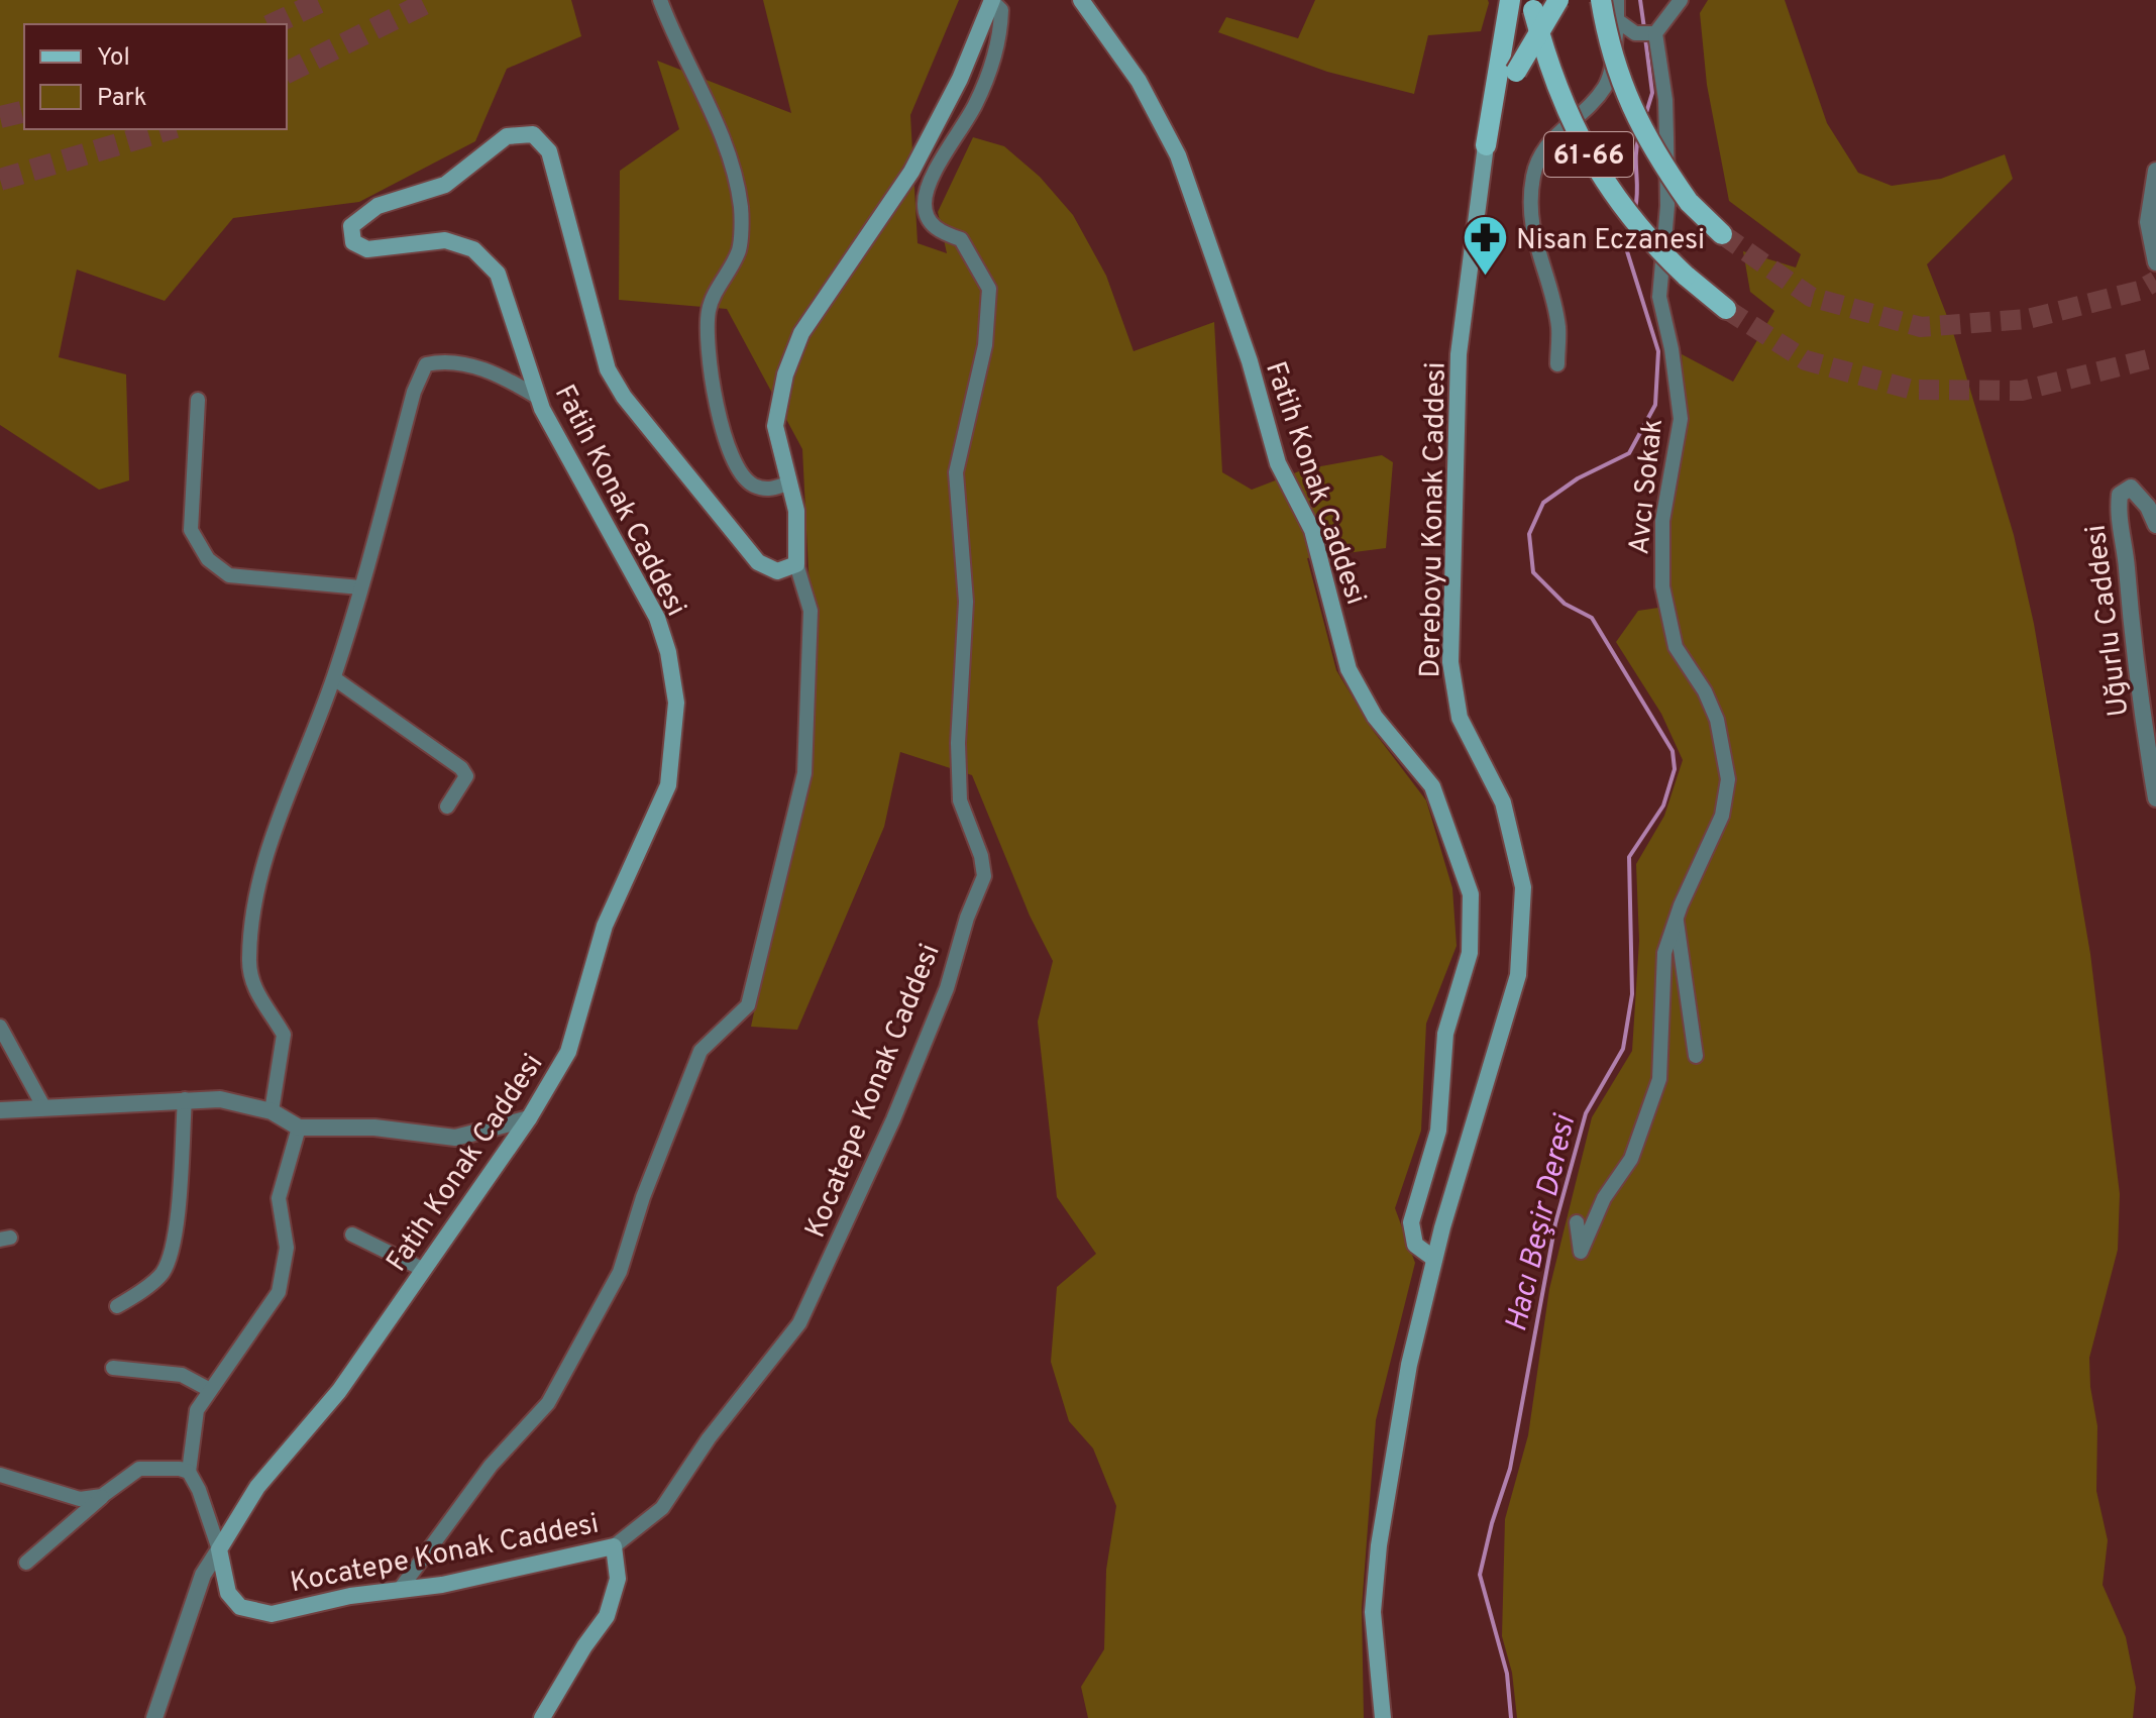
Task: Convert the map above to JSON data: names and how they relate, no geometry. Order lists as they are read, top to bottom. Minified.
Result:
{"streets":{"main road":["61-66","Fatih Konak Caddesi","Dereboyu Konak Caddesi","Kocatepe Konak Caddesi"],"street":["Avcı Sokak","Uğurlu Caddesi"]},"crossings":[["Fatih Konak Caddesi","Dereboyu Konak Caddesi"],["Fatih Konak Caddesi","Kocatepe Konak Caddesi"]],"water":["Hacı Beşir Deresi"],"places":{"pharmacy":["Nisan Eczanesi"]},"legend":["Yol","Park"]}
